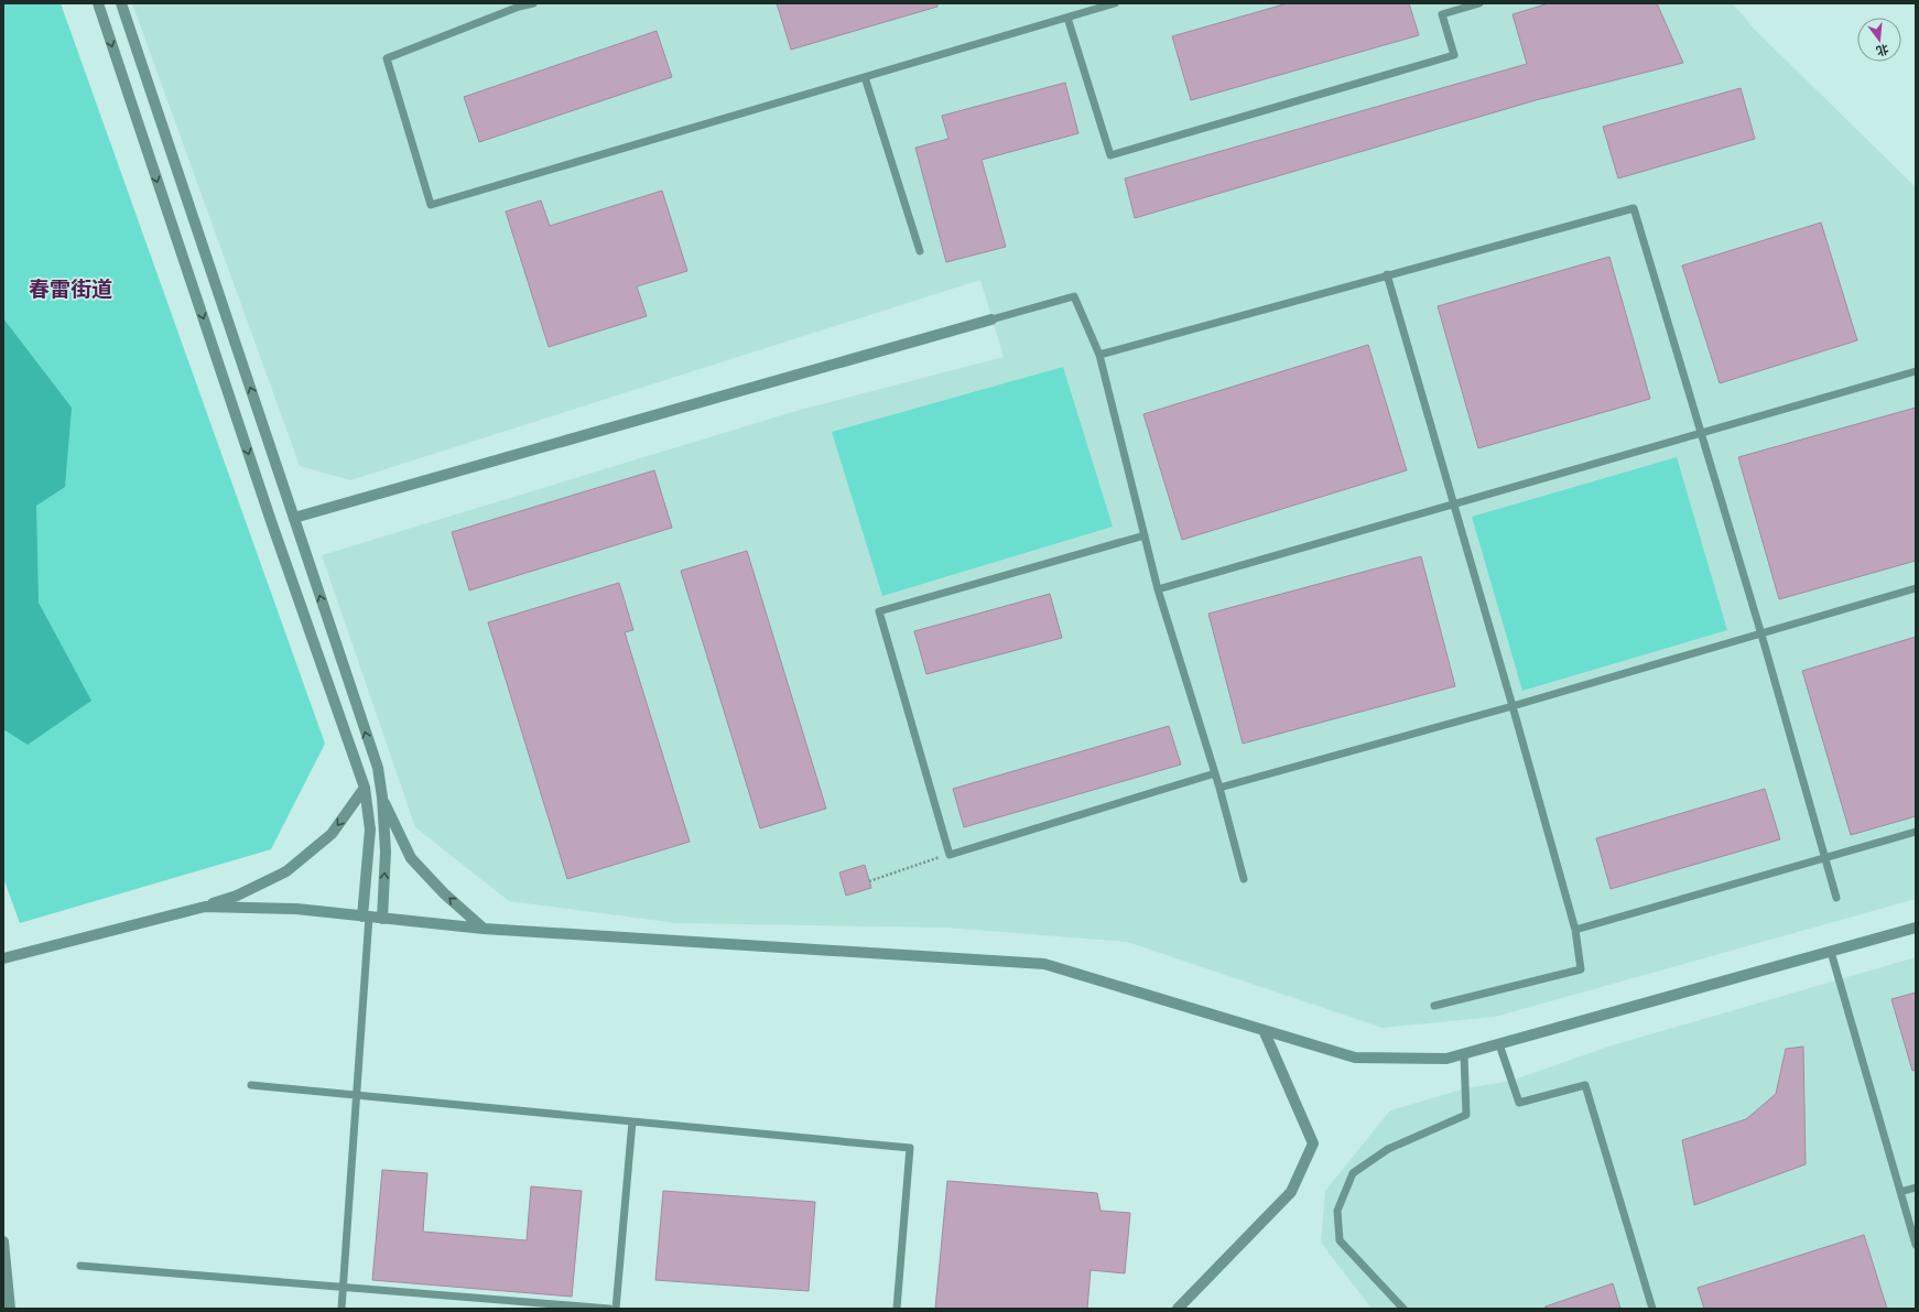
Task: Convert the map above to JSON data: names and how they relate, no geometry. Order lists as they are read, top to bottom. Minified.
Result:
{"districts":["春雷街道"],"north":"bottom"}
